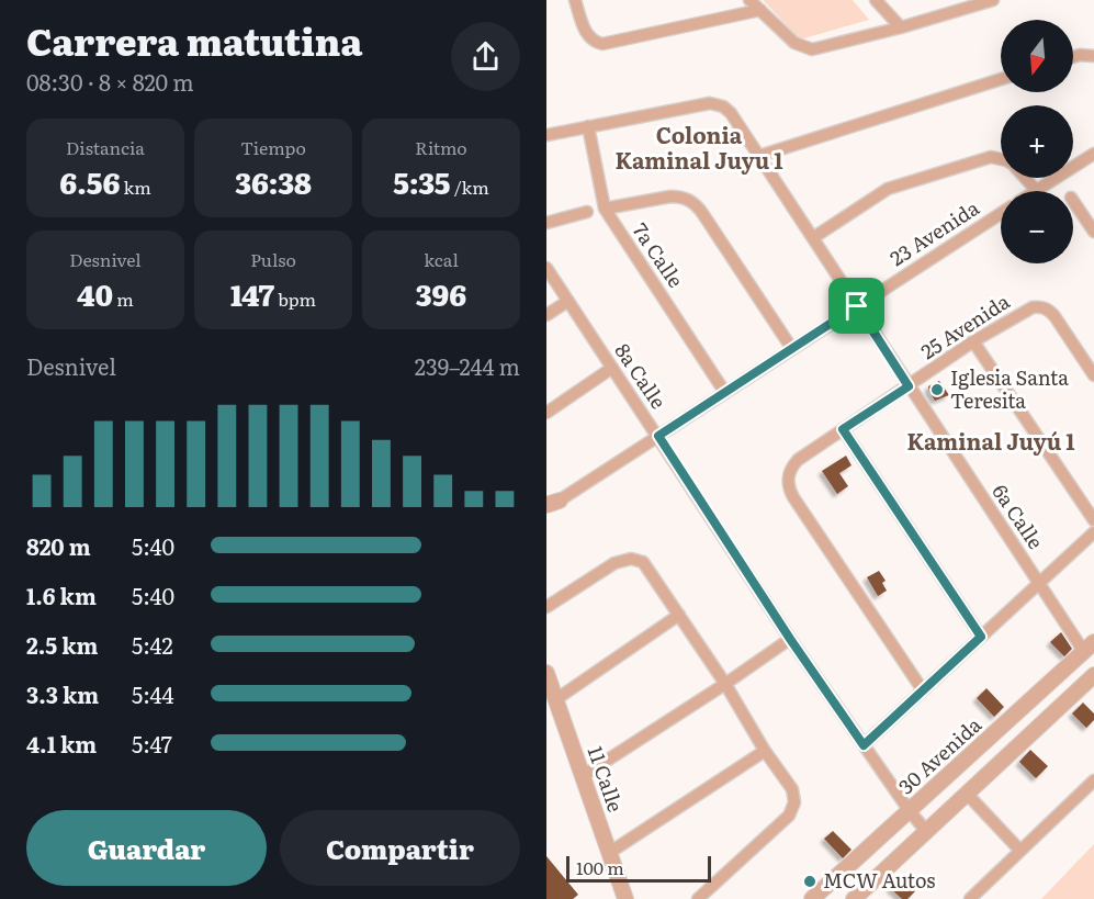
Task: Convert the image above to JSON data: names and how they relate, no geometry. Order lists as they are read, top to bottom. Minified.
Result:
{"streets":{"street":["23 Avenida","7a Calle","25 Avenida","8a Calle","6a Calle","30 Avenida","11 Calle"]},"crossings":[["23 Avenida","7a Calle"],["23 Avenida","8a Calle"],["23 Avenida","6a Calle"],["7a Calle","6a Calle"],["25 Avenida","6a Calle"],["8a Calle","30 Avenida"],["6a Calle","30 Avenida"]],"districts":["Colonia Kaminal Juyu 1","Kaminal Juyú 1"],"places":["Iglesia Santa Teresita","MCW Autos"],"scale_bar":"100 m","north":"bottom","page":{"heading":["Carrera matutina","08:30 · 8 × 820 m"],"map_buttons":["+","−"],"stats":[["Distancia","6.56 km"],["Tiempo","36:38"],["Ritmo","5:35 /km"],["Desnivel","40 m"],["Pulso","147 bpm"],["kcal","396"]],"chart":["Desnivel","239–244 m"],"list":[{"name":"820 m","note":"5:40"},{"name":"1.6 km","note":"5:40"},{"name":"2.5 km","note":"5:42"},{"name":"3.3 km","note":"5:44"},{"name":"4.1 km","note":"5:47"}],"buttons":["Guardar","Compartir"],"scale":"100 m"}}
